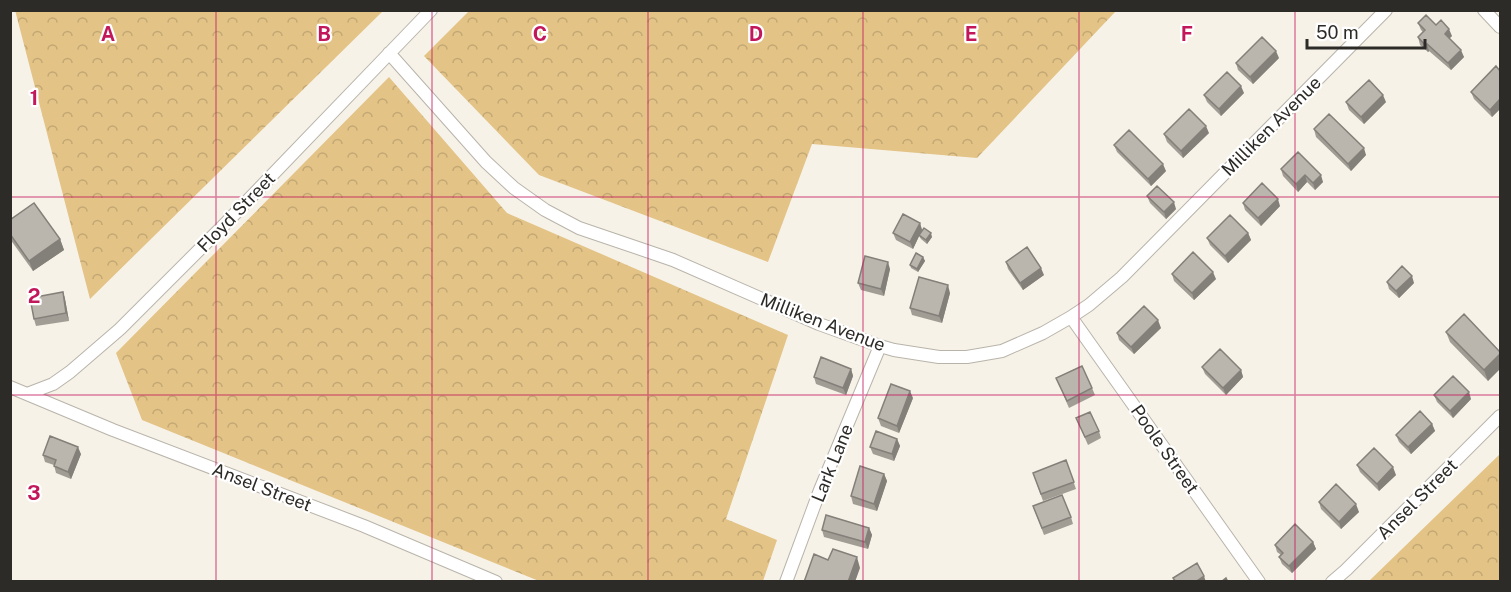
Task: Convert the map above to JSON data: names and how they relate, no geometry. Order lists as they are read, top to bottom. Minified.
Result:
{"streets":{"street":["Milliken Avenue","Floyd Street","Poole Street","Lark Lane","Ansel Street"]},"crossings":[["Milliken Avenue","Floyd Street"],["Milliken Avenue","Poole Street"],["Milliken Avenue","Lark Lane"],["Floyd Street","Ansel Street"]],"scale_bar":"50 m","grid":{"columns":["A","B","C","D","E","F"],"rows":["1","2","3"]}}
